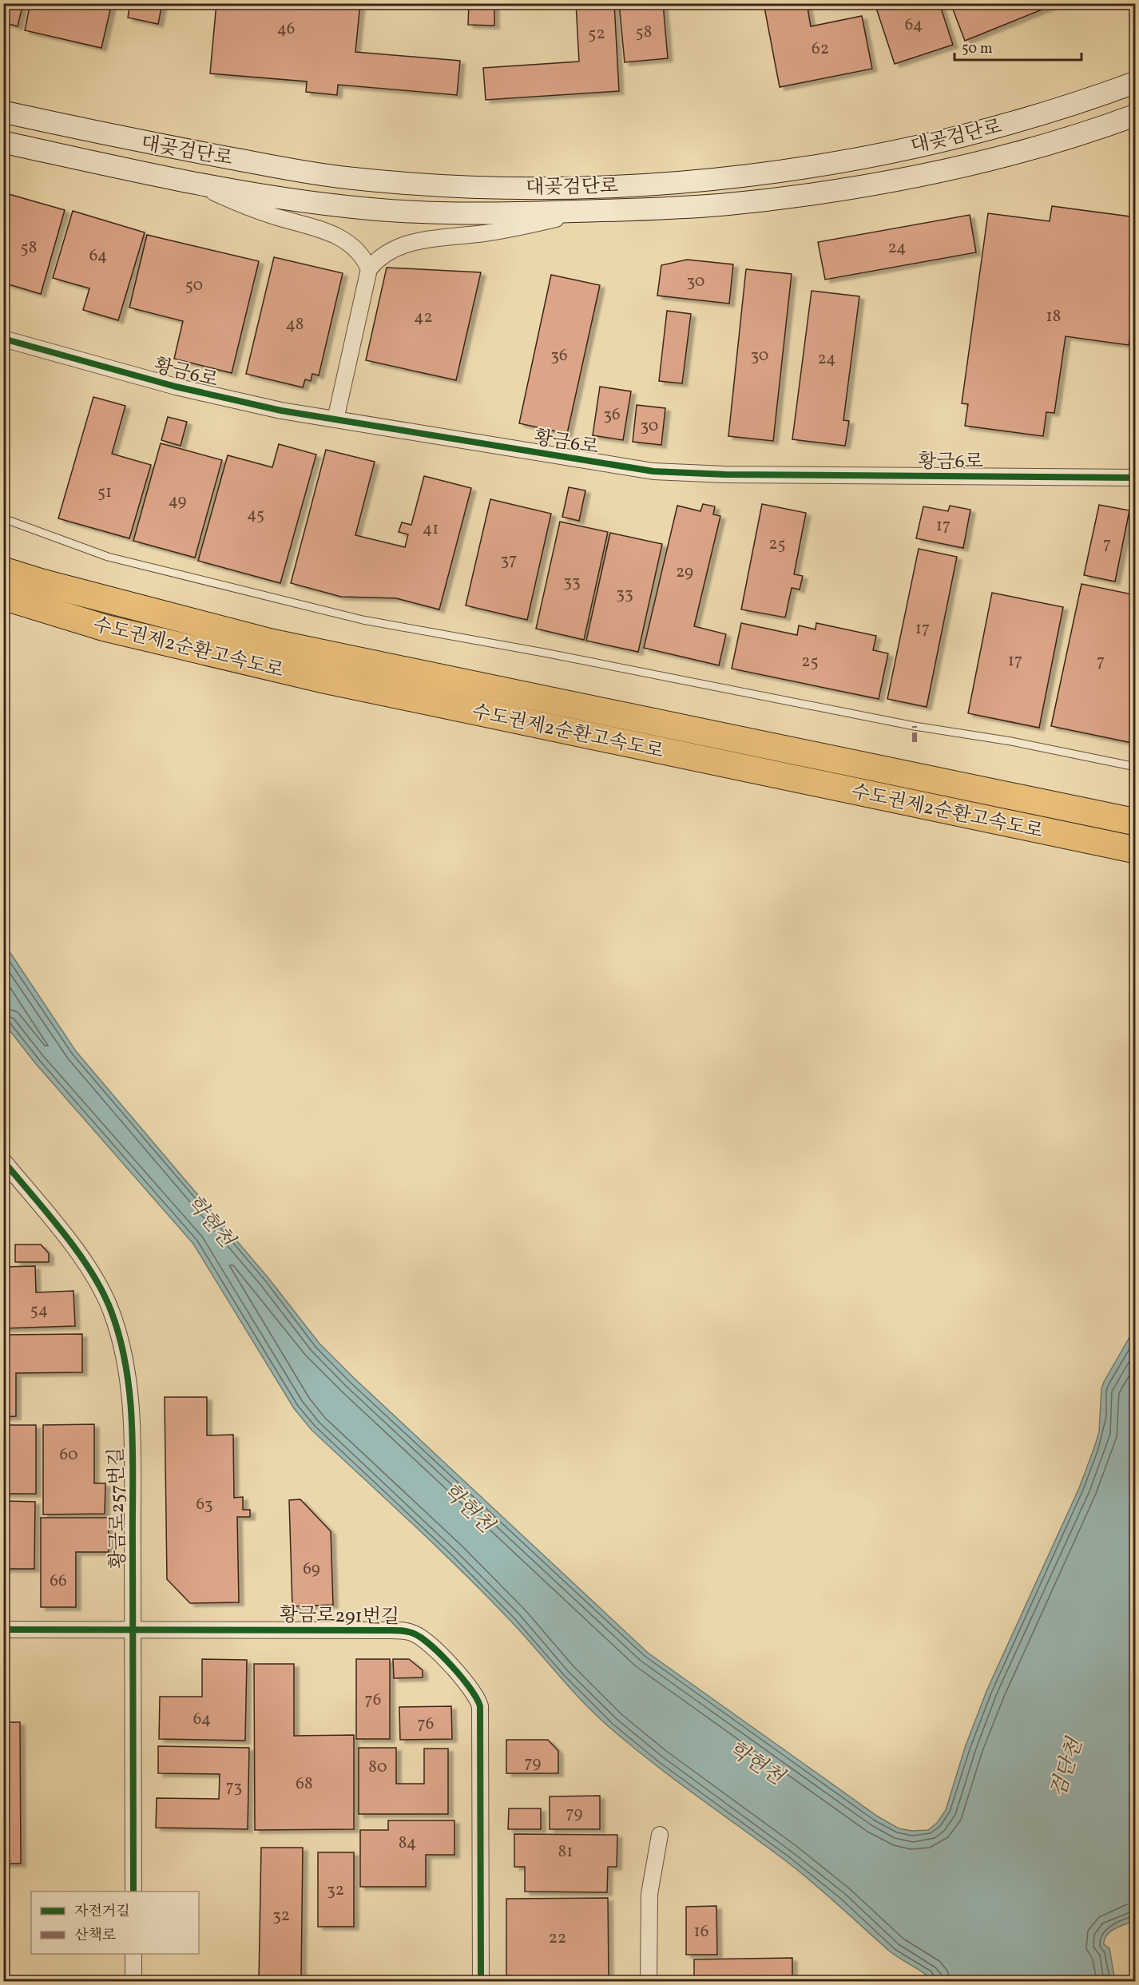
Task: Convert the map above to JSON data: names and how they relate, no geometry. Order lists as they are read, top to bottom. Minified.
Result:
{"streets":{"highway":["수도권제2순환고속도로"],"main road":["대곶검단로"],"street":["황금6로","황금로257번길","황금로291번길"]},"crossings":[["황금로257번길","황금로291번길"]],"water":["학현천","검단천"],"house_numbers":["64","46","58","52","62","58","24","64","30","50","18","42","48","36","30","24","36","30","51","49","45","17","41","25","7","37","29","33","33","17","17","25","7","54","60","63","69","66","76","64","76","79","80","68","73","79","84","81","32","32","16","22"],"legend":["자전거길","산책로"],"scale_bar":"50 m"}
